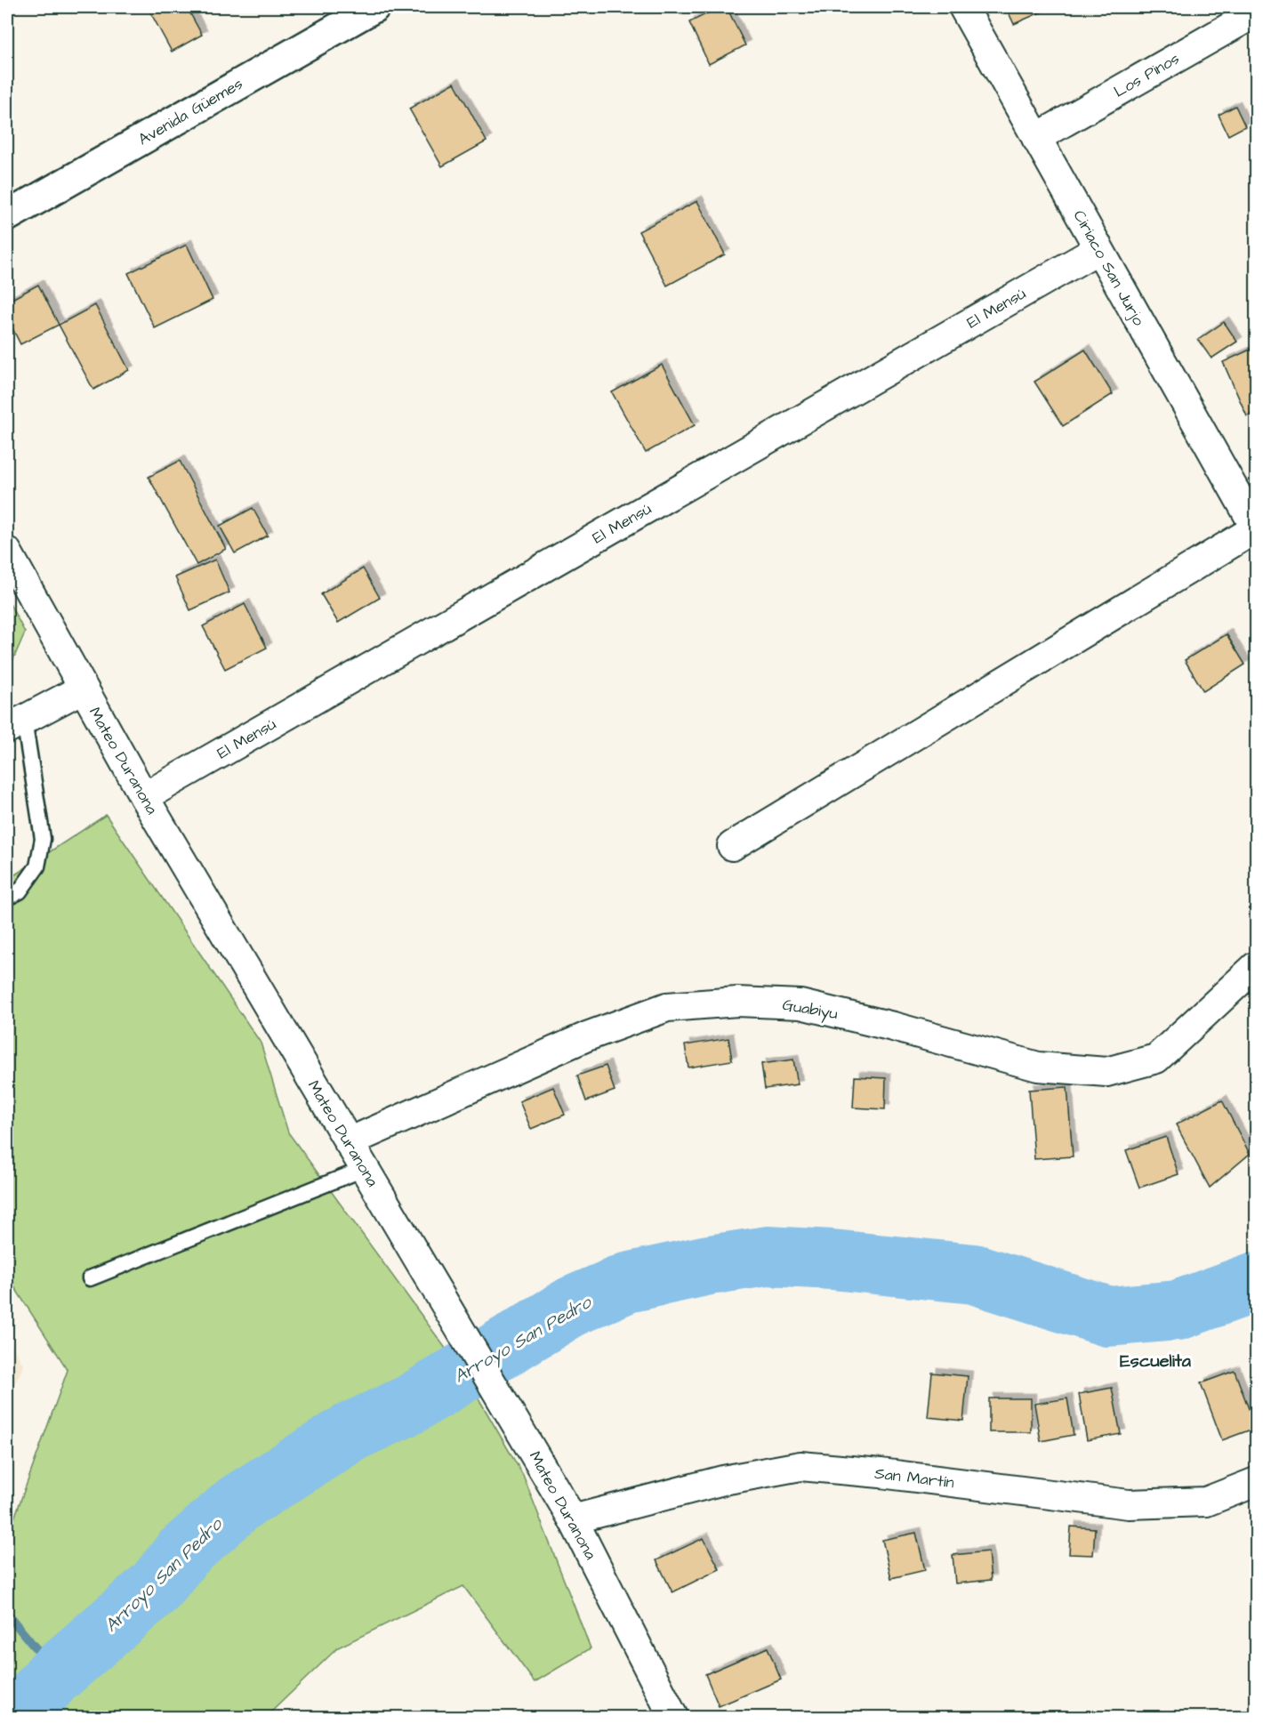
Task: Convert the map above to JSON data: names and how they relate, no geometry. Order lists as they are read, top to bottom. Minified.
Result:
{"streets":{"main road":["Avenida Güemes"],"street":["Los Pinos","Ciriaco San Jurjo","El Mensú","Mateo Duranona","Guabiyu","San Martín"]},"crossings":[["Los Pinos","Ciriaco San Jurjo"],["Ciriaco San Jurjo","El Mensú"],["El Mensú","Mateo Duranona"],["Mateo Duranona","Guabiyu"],["Mateo Duranona","San Martín"]],"districts":["Escuelita"],"water":["Arroyo San Pedro"]}
